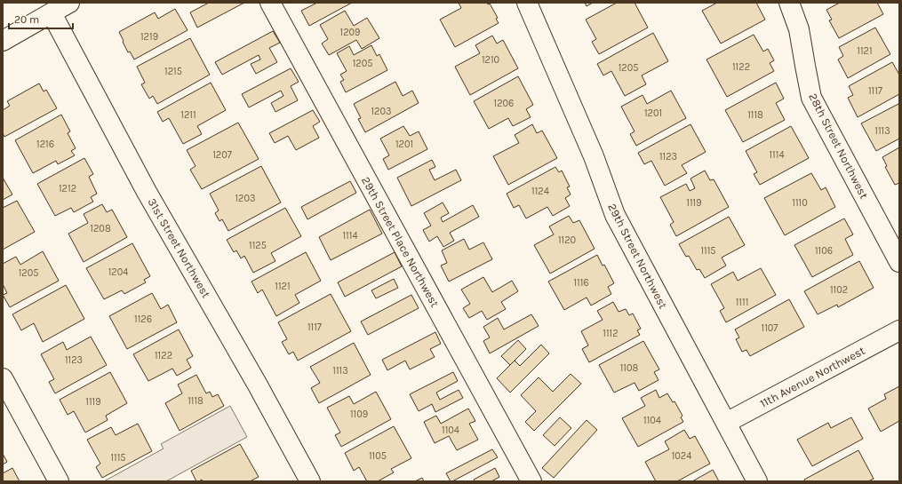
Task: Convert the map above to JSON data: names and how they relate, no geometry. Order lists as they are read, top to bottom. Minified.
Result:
{"streets":{"street":["28th Street Northwest","29th Street Place Northwest","31st Street Northwest","29th Street Northwest","11th Avenue Northwest"]},"crossings":[["29th Street Northwest","11th Avenue Northwest"]],"house_numbers":["1209","1219","1121","1210","1205","1122","1205","1215","1117","1206","1203","1201","1211","1118","1113","1216","1201","1207","1114","1123","1212","1124","1203","1119","1110","1208","1114","1120","1125","1115","1106","1204","1205","1116","1121","1102","1111","1126","1117","1107","1112","1122","1123","1108","1113","1118","1119","1109","1104","1104","1105","1024","1115"],"scale_bar":"20 m"}
